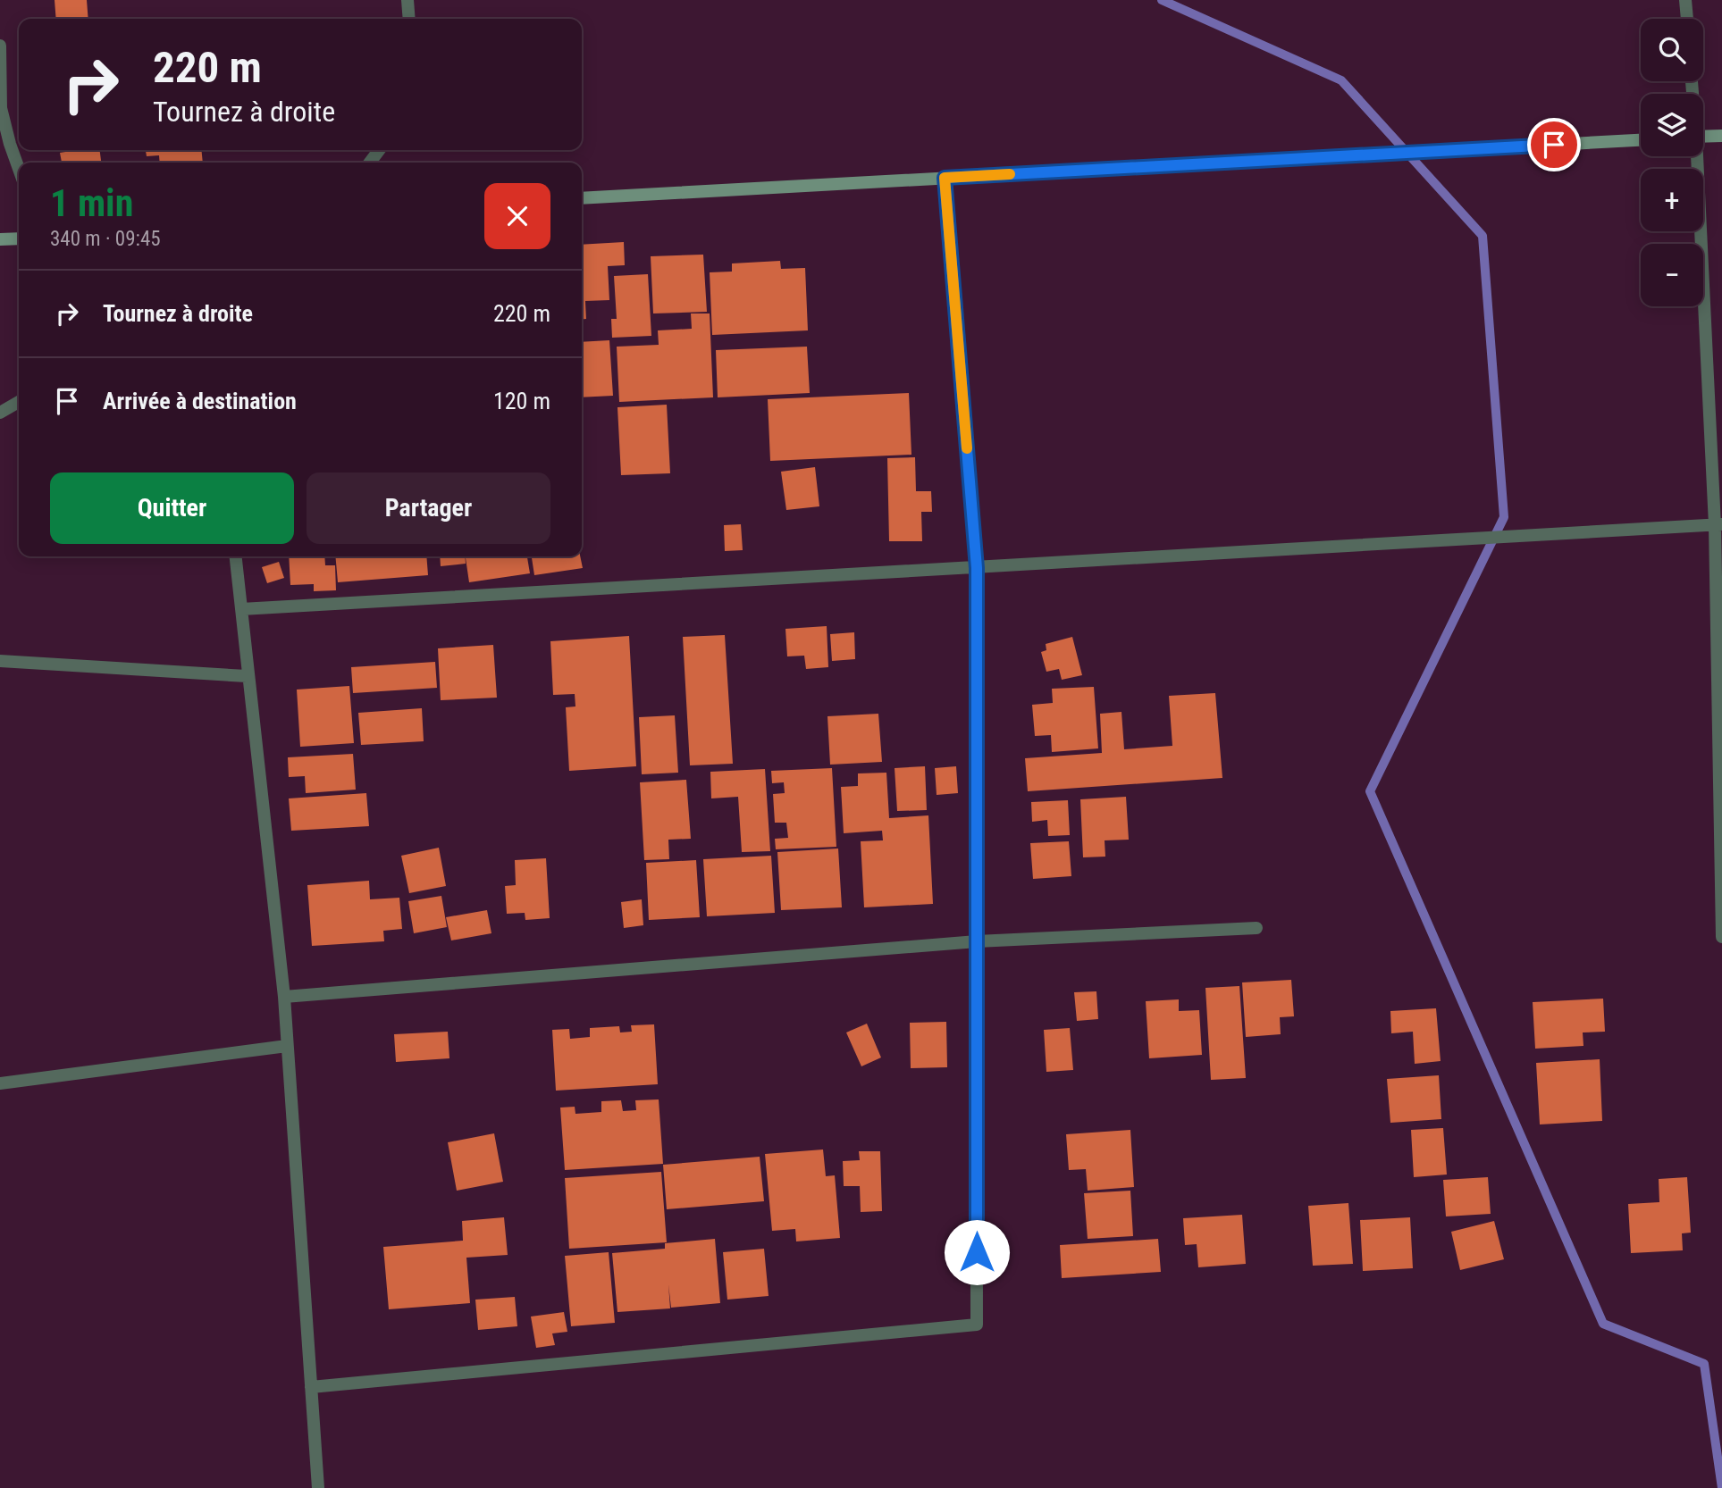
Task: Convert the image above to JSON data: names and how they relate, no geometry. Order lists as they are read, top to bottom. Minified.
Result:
{"page":{"map_buttons":["+","−"],"turn":["220 m","Tournez à droite"],"heading":["1 min","340 m · 09:45"],"list":[{"name":"Tournez à droite","value":"220 m"},{"name":"Arrivée à destination","value":"120 m"}],"buttons":["Quitter","Partager"]}}
